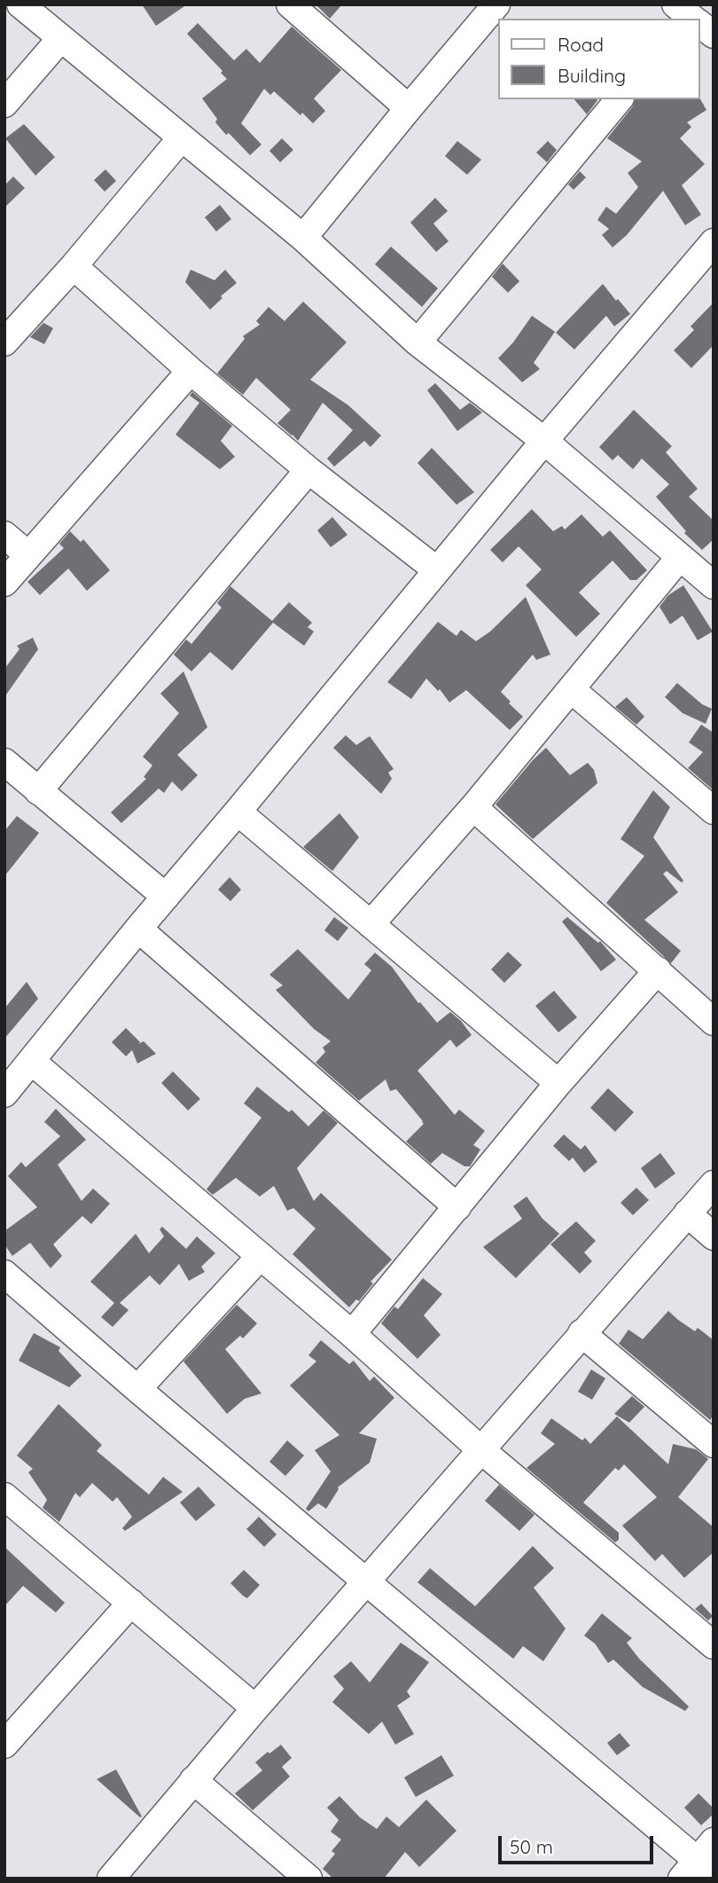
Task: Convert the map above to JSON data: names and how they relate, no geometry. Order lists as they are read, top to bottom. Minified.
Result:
{"legend":["Road","Building"],"scale_bar":"50 m"}
